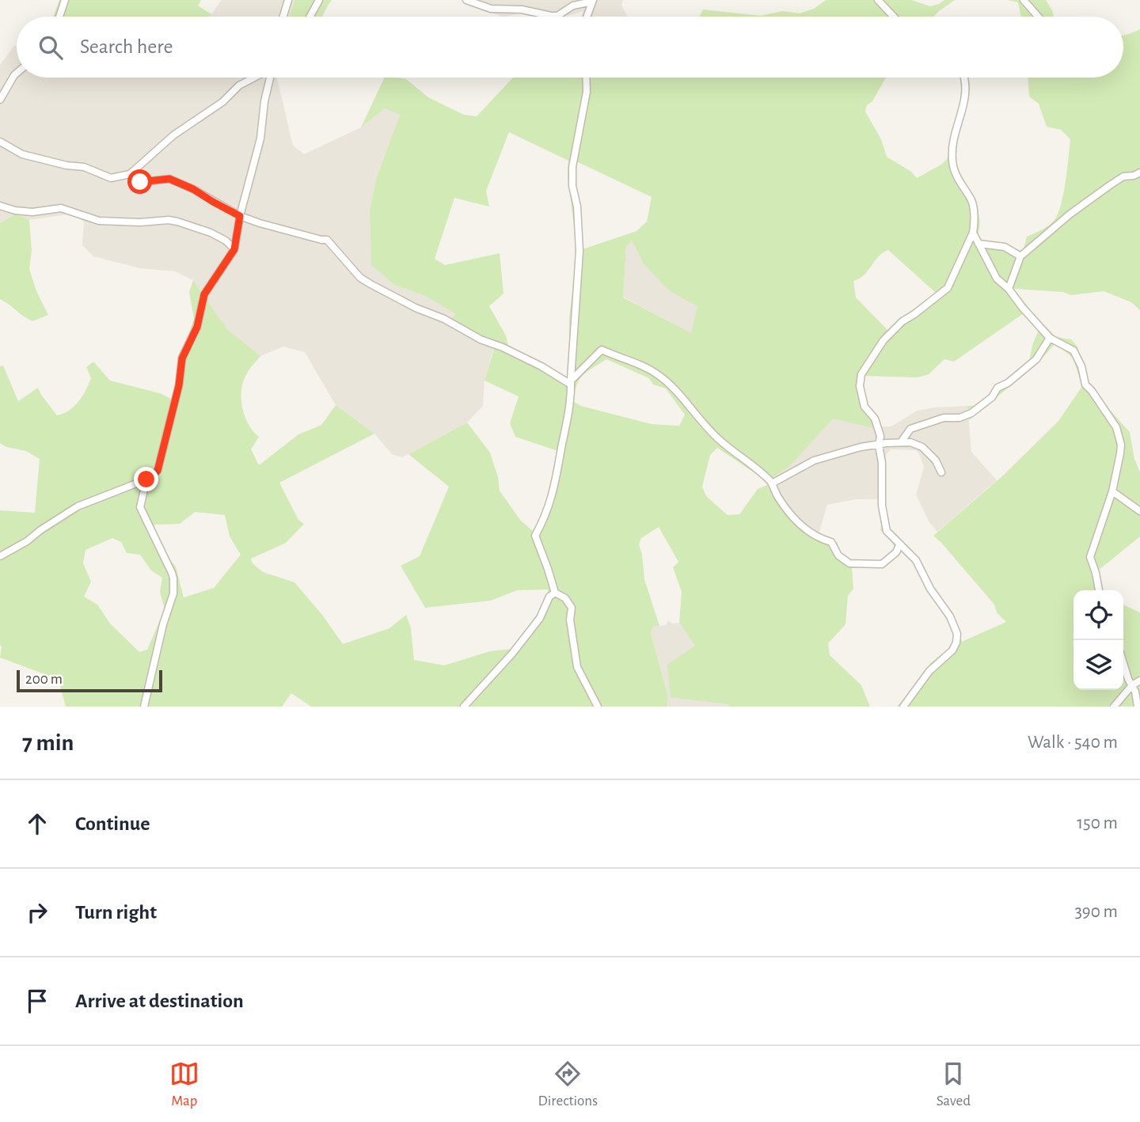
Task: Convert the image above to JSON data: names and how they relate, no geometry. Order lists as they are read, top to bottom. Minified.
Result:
{"scale_bar":"200 m","page":{"search":"Search here","scale":"200 m","heading":["7 min","Walk · 540 m"],"list":[["Continue","150 m"],["Turn right","390 m"],"Arrive at destination"],"nav":["Map","Directions","Saved"]}}
